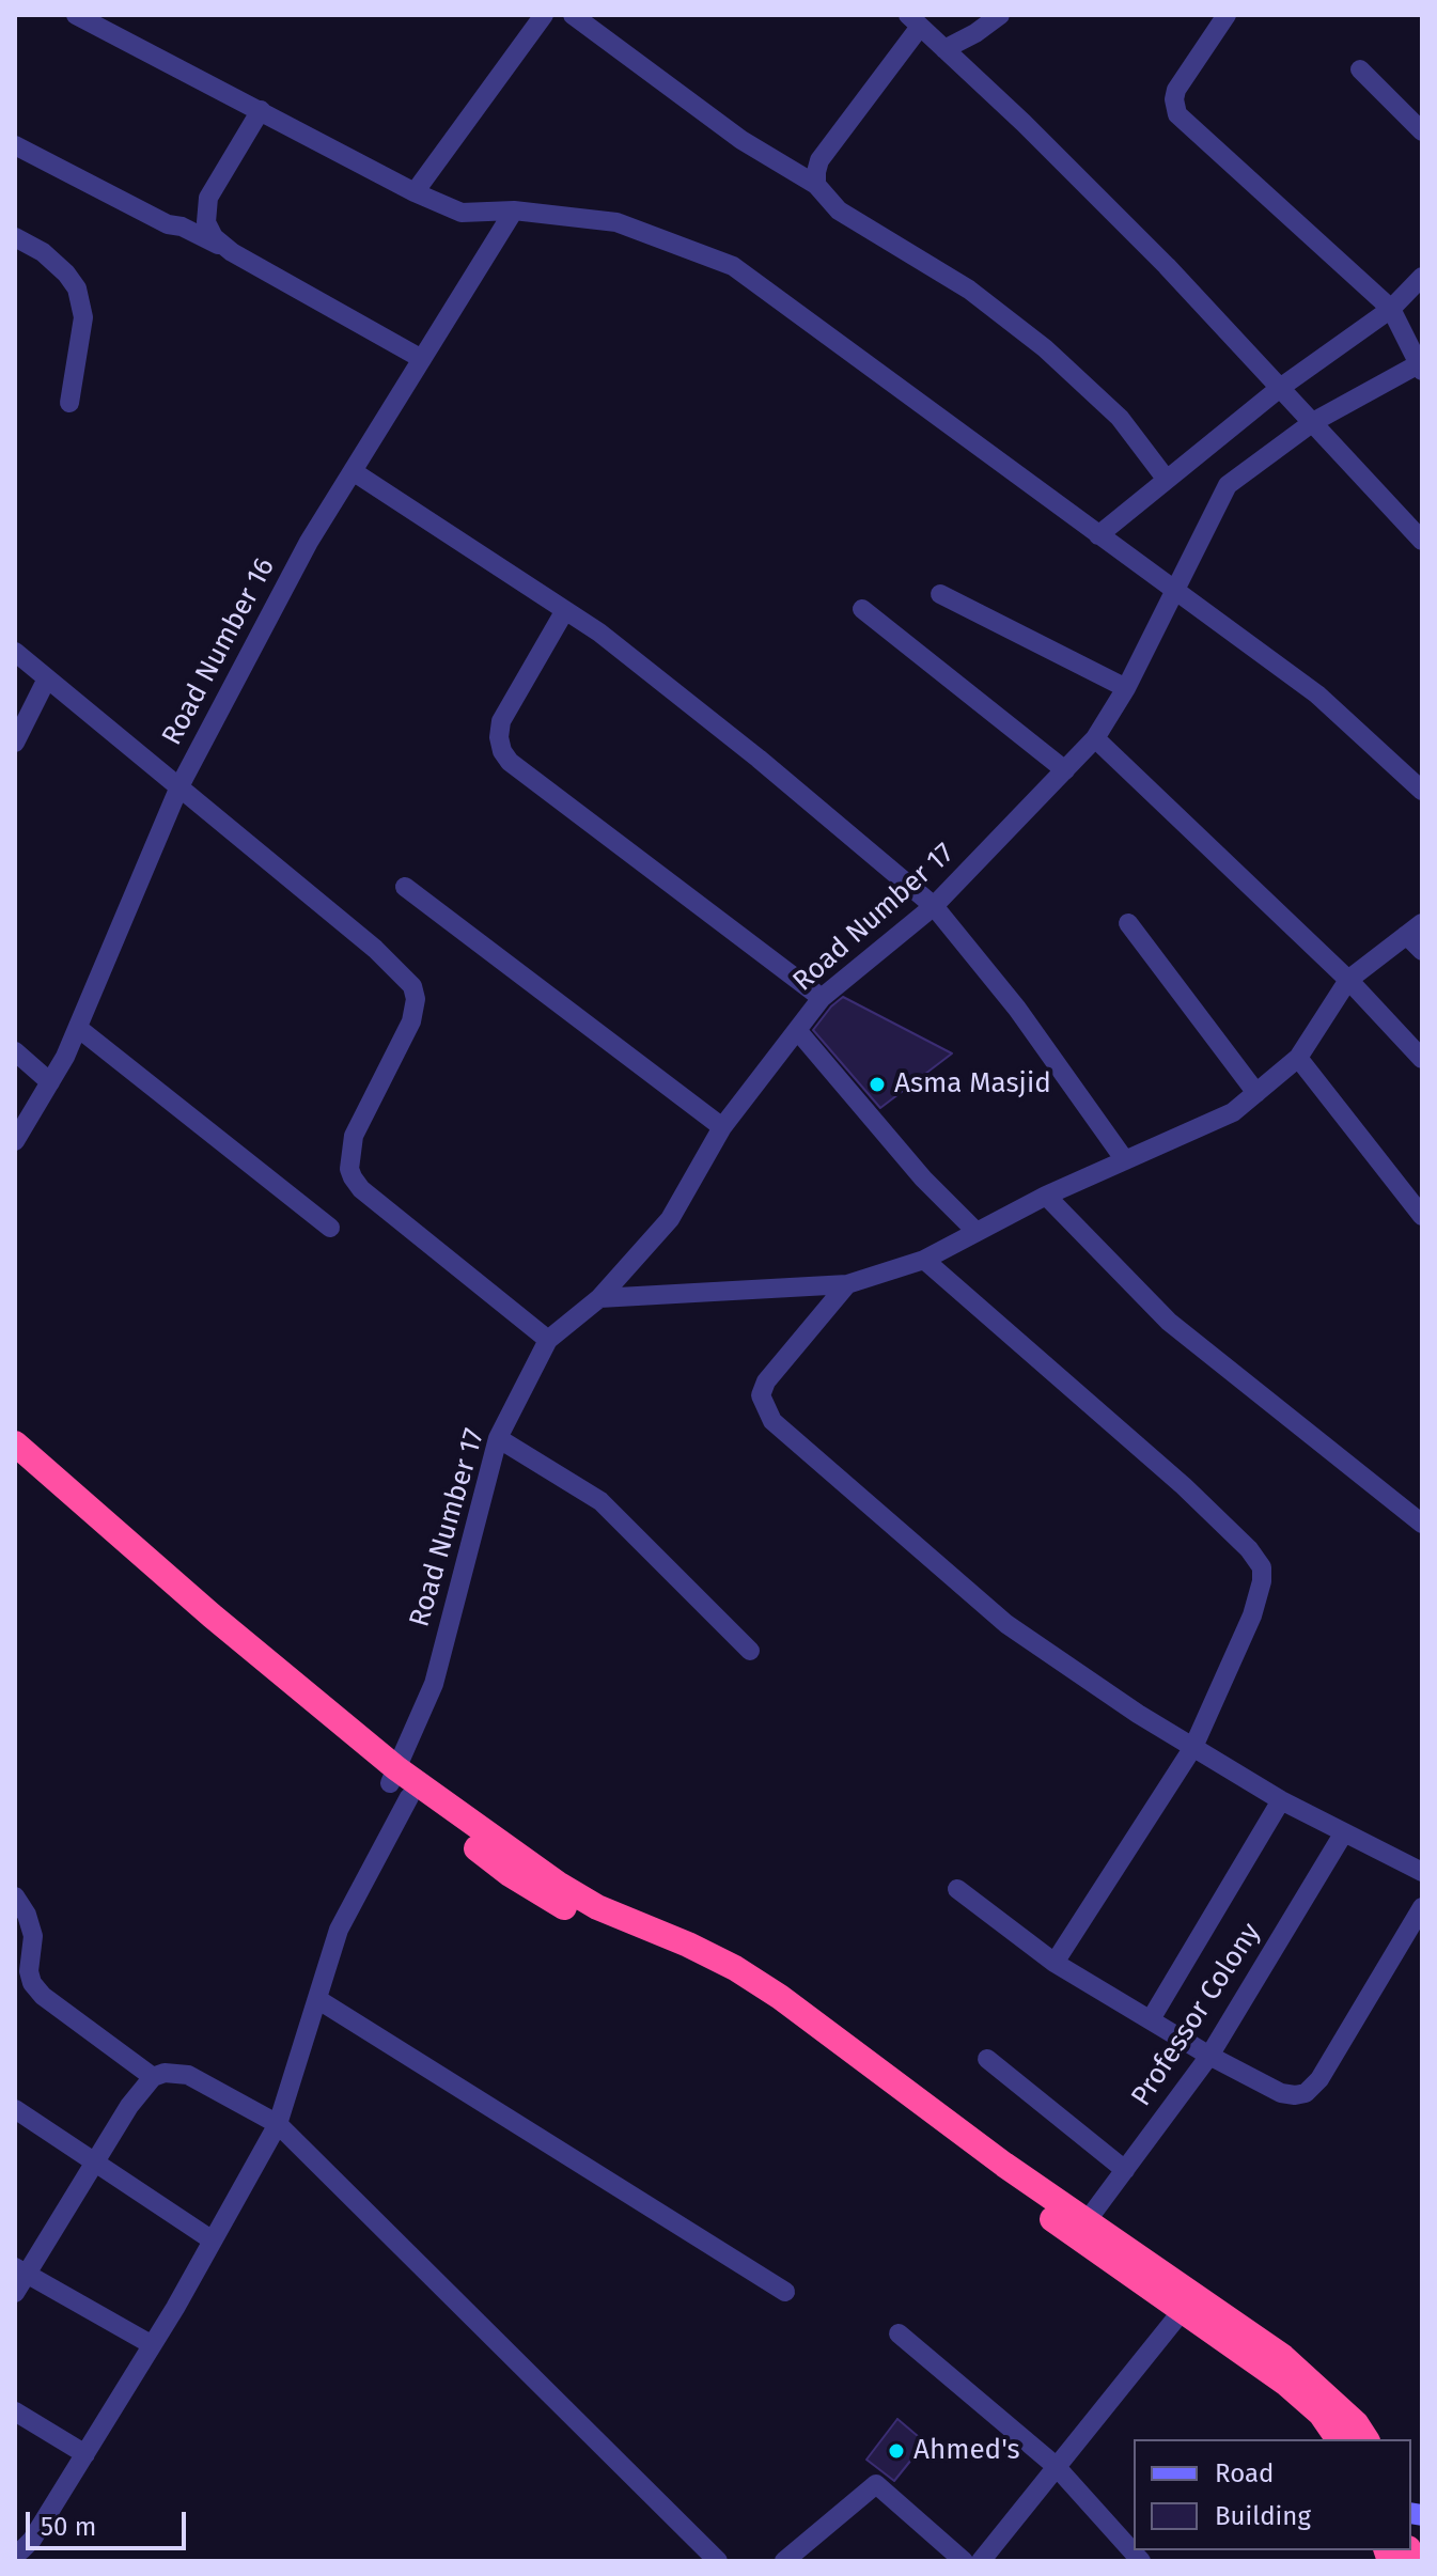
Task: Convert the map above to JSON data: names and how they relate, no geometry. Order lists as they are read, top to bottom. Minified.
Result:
{"streets":{"street":["Road Number 16","Road Number 17","Professor Colony"]},"places":["Asma Masjid","Ahmed's"],"legend":["Road","Building"],"scale_bar":"50 m"}
